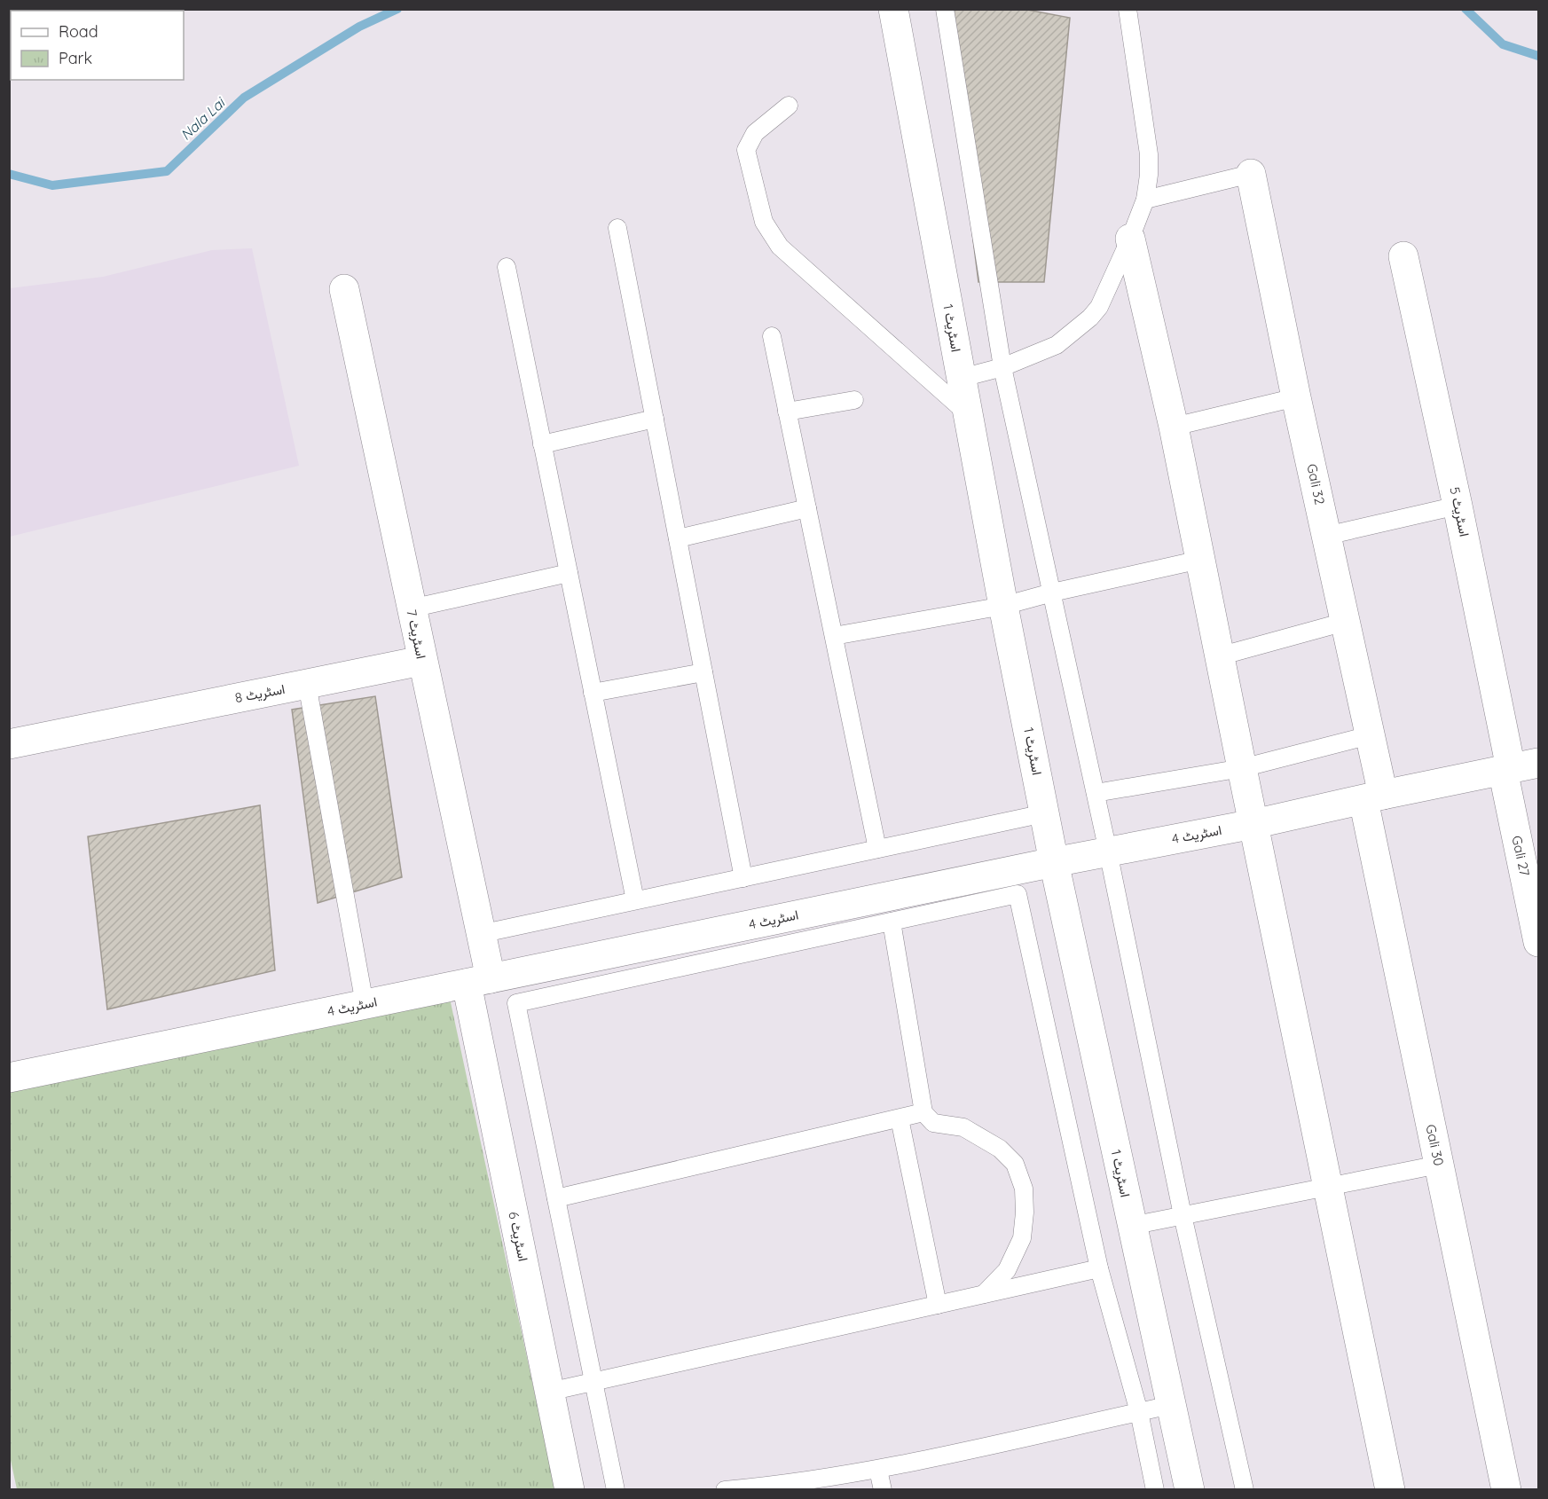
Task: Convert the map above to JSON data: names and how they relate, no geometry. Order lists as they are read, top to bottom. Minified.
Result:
{"streets":{"street":["اسٹریٹ 1","Gali 32","اسٹریٹ 5","اسٹریٹ 7","اسٹریٹ 8","اسٹریٹ 4","Gali 27","Gali 30","اسٹریٹ 6"]},"crossings":[["اسٹریٹ 1","اسٹریٹ 4"],["Gali 32","اسٹریٹ 4"],["Gali 32","Gali 30"],["اسٹریٹ 5","اسٹریٹ 4"],["اسٹریٹ 5","Gali 27"],["اسٹریٹ 7","اسٹریٹ 8"],["اسٹریٹ 7","اسٹریٹ 4"],["اسٹریٹ 7","اسٹریٹ 6"],["اسٹریٹ 4","Gali 27"],["اسٹریٹ 4","Gali 30"],["اسٹریٹ 4","اسٹریٹ 6"]],"water":["Nala Lai"],"legend":["Road","Park"]}
